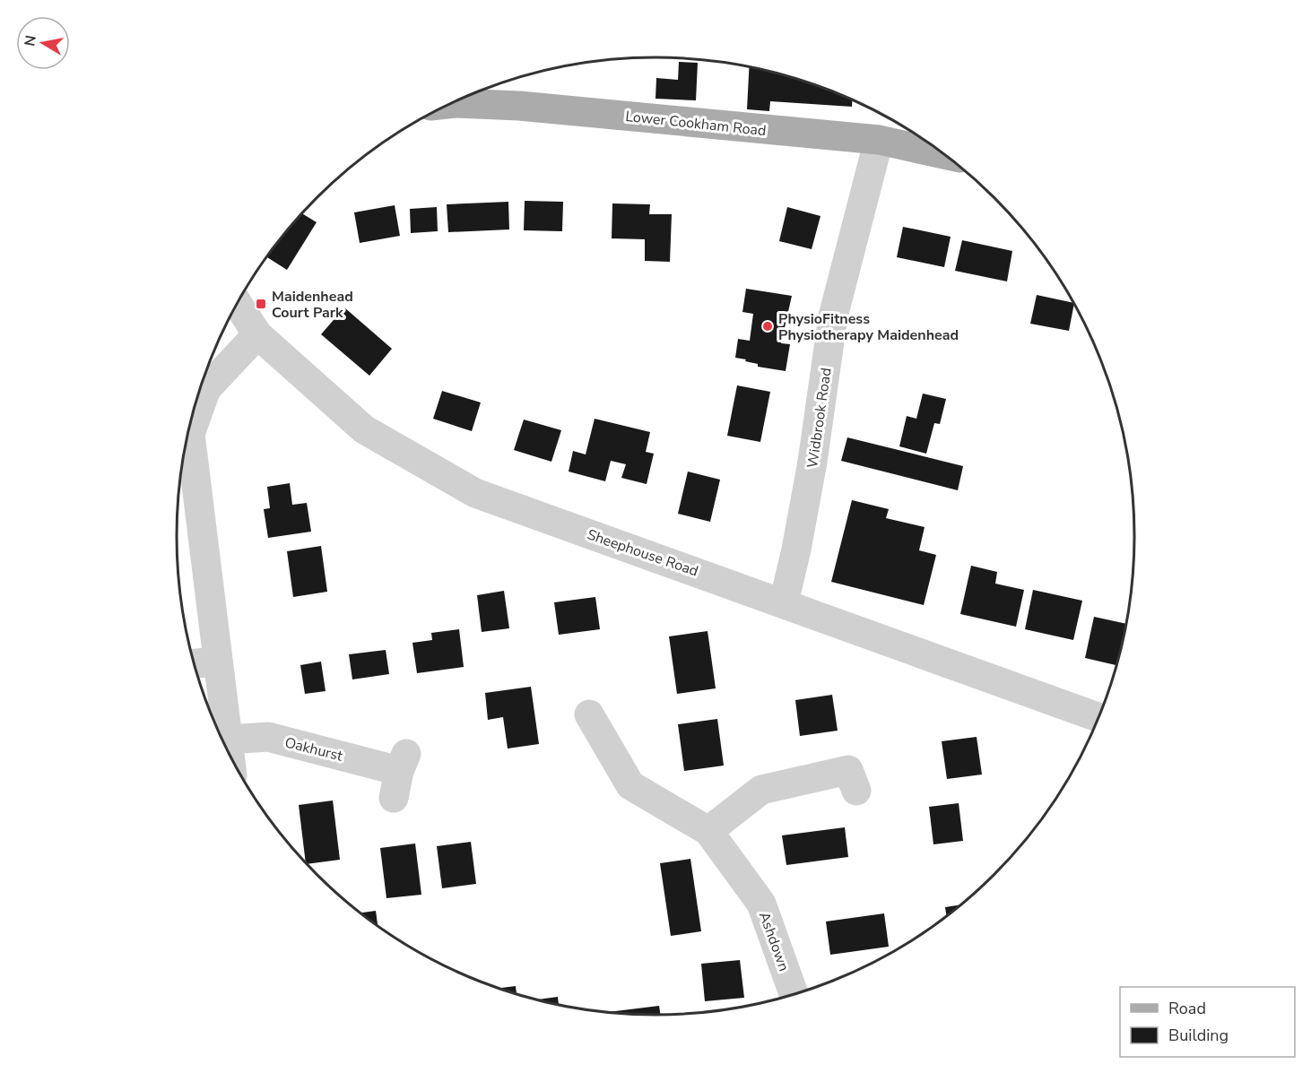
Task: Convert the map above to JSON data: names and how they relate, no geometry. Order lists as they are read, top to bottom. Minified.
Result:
{"streets":{"main road":["Lower Cookham Road"],"street":["Widbrook Road","Sheephouse Road","Oakhurst","Ashdown"]},"crossings":[["Lower Cookham Road","Widbrook Road"],["Widbrook Road","Sheephouse Road"]],"places":{"transit":["Maidenhead Court Park"],"other":["PhysioFitness Physiotherapy Maidenhead"]},"legend":["Road","Building"],"north":"left"}
